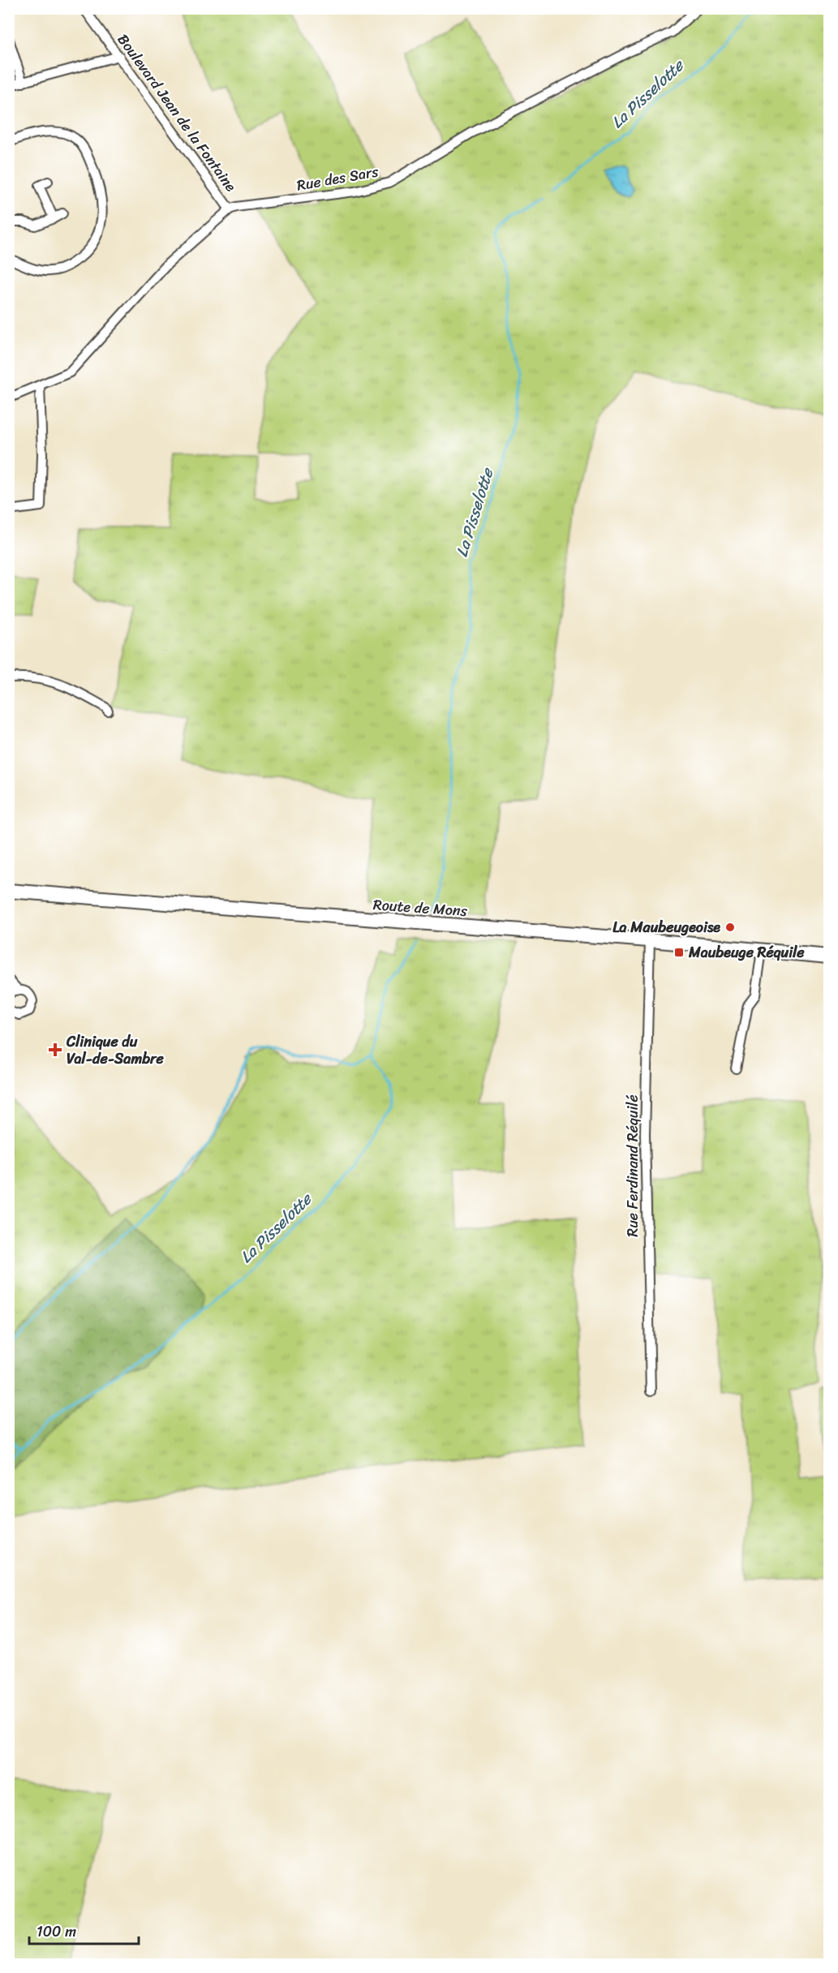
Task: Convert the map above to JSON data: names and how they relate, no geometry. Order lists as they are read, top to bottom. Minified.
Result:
{"streets":{"main road":["Route de Mons"],"street":["Boulevard Jean de la Fontaine","Rue des Sars","Rue Ferdinand Réquilé"]},"crossings":[["Boulevard Jean de la Fontaine","Rue des Sars"],["Route de Mons","Rue Ferdinand Réquilé"]],"water":["La Pisselotte"],"places":{"other":["La Maubeugeoise"],"transit":["Maubeuge Réquile"],"health":["Clinique du Val-de-Sambre"]},"scale_bar":"100 m"}
